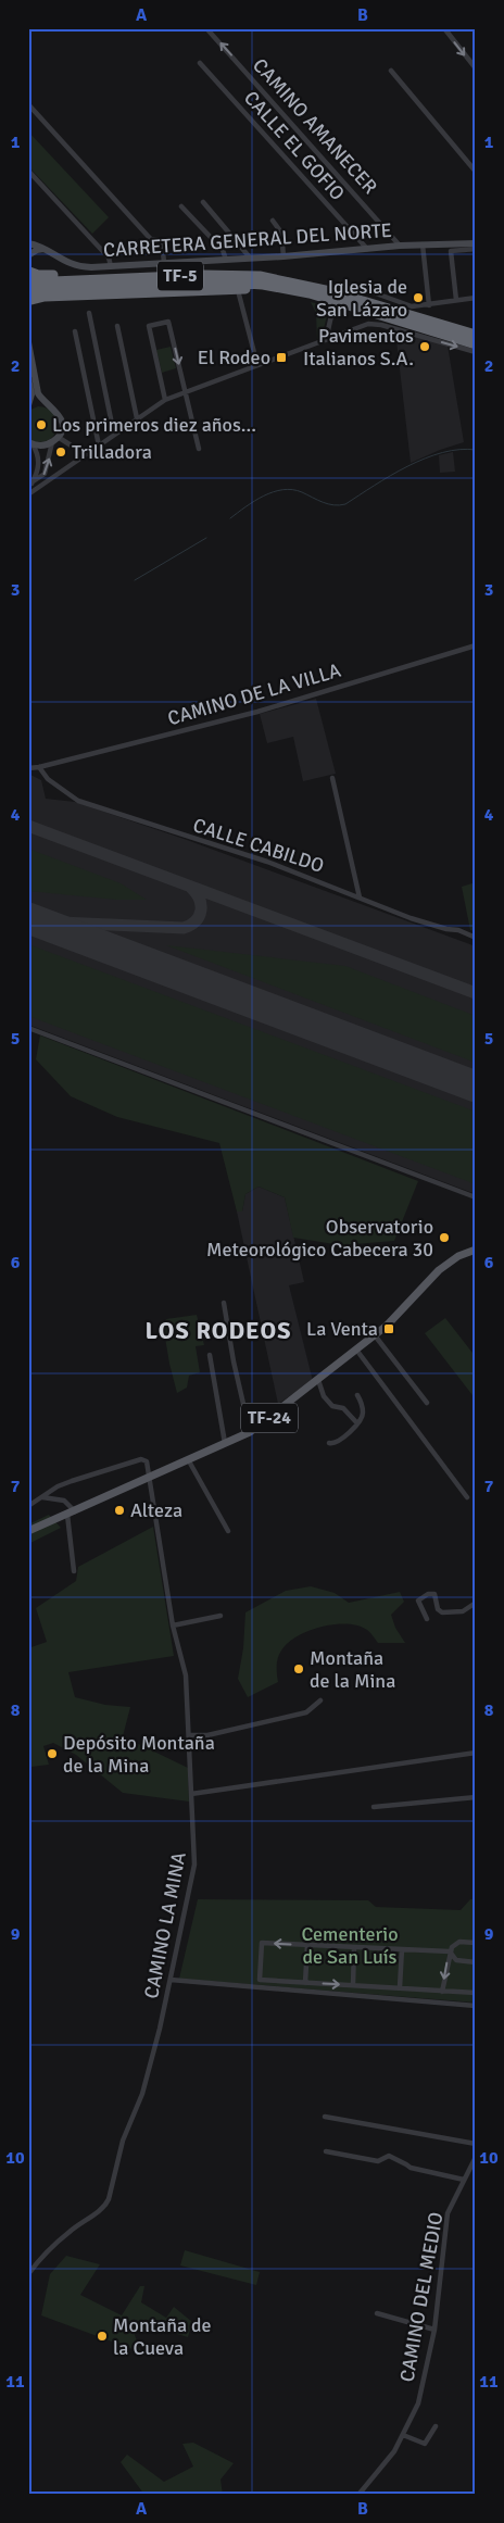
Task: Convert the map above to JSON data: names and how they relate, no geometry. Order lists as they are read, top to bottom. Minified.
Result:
{"streets":{"main road":["CARRETERA GENERAL DEL NORTE","TF-24"],"street":["CAMINO AMANECER","CALLE EL GOFIO","CAMINO DE LA VILLA","CALLE CABILDO","CAMINO LA MINA","CAMINO DEL MEDIO"]},"crossings":[["CAMINO AMANECER","CARRETERA GENERAL DEL NORTE"],["CALLE EL GOFIO","CARRETERA GENERAL DEL NORTE"],["CAMINO DE LA VILLA","CALLE CABILDO"],["TF-24","CAMINO LA MINA"]],"one_way":["CAMINO AMANECER"],"districts":["LOS RODEOS"],"parks":["Cementerio de San Luís"],"places":{"other":["Iglesia de San Lázaro","Pavimentos Italianos S.A.","Los primeros diez años...","Trilladora","Observatorio Meteorológico Cabecera 30","Alteza","Montaña de la Mina","Depósito Montaña de la Mina","Montaña de la Cueva"],"transit":["El Rodeo","La Venta"]},"grid":{"columns":["A","B"],"rows":["1","2","3","4","5","6","7","8","9","10","11"]}}
